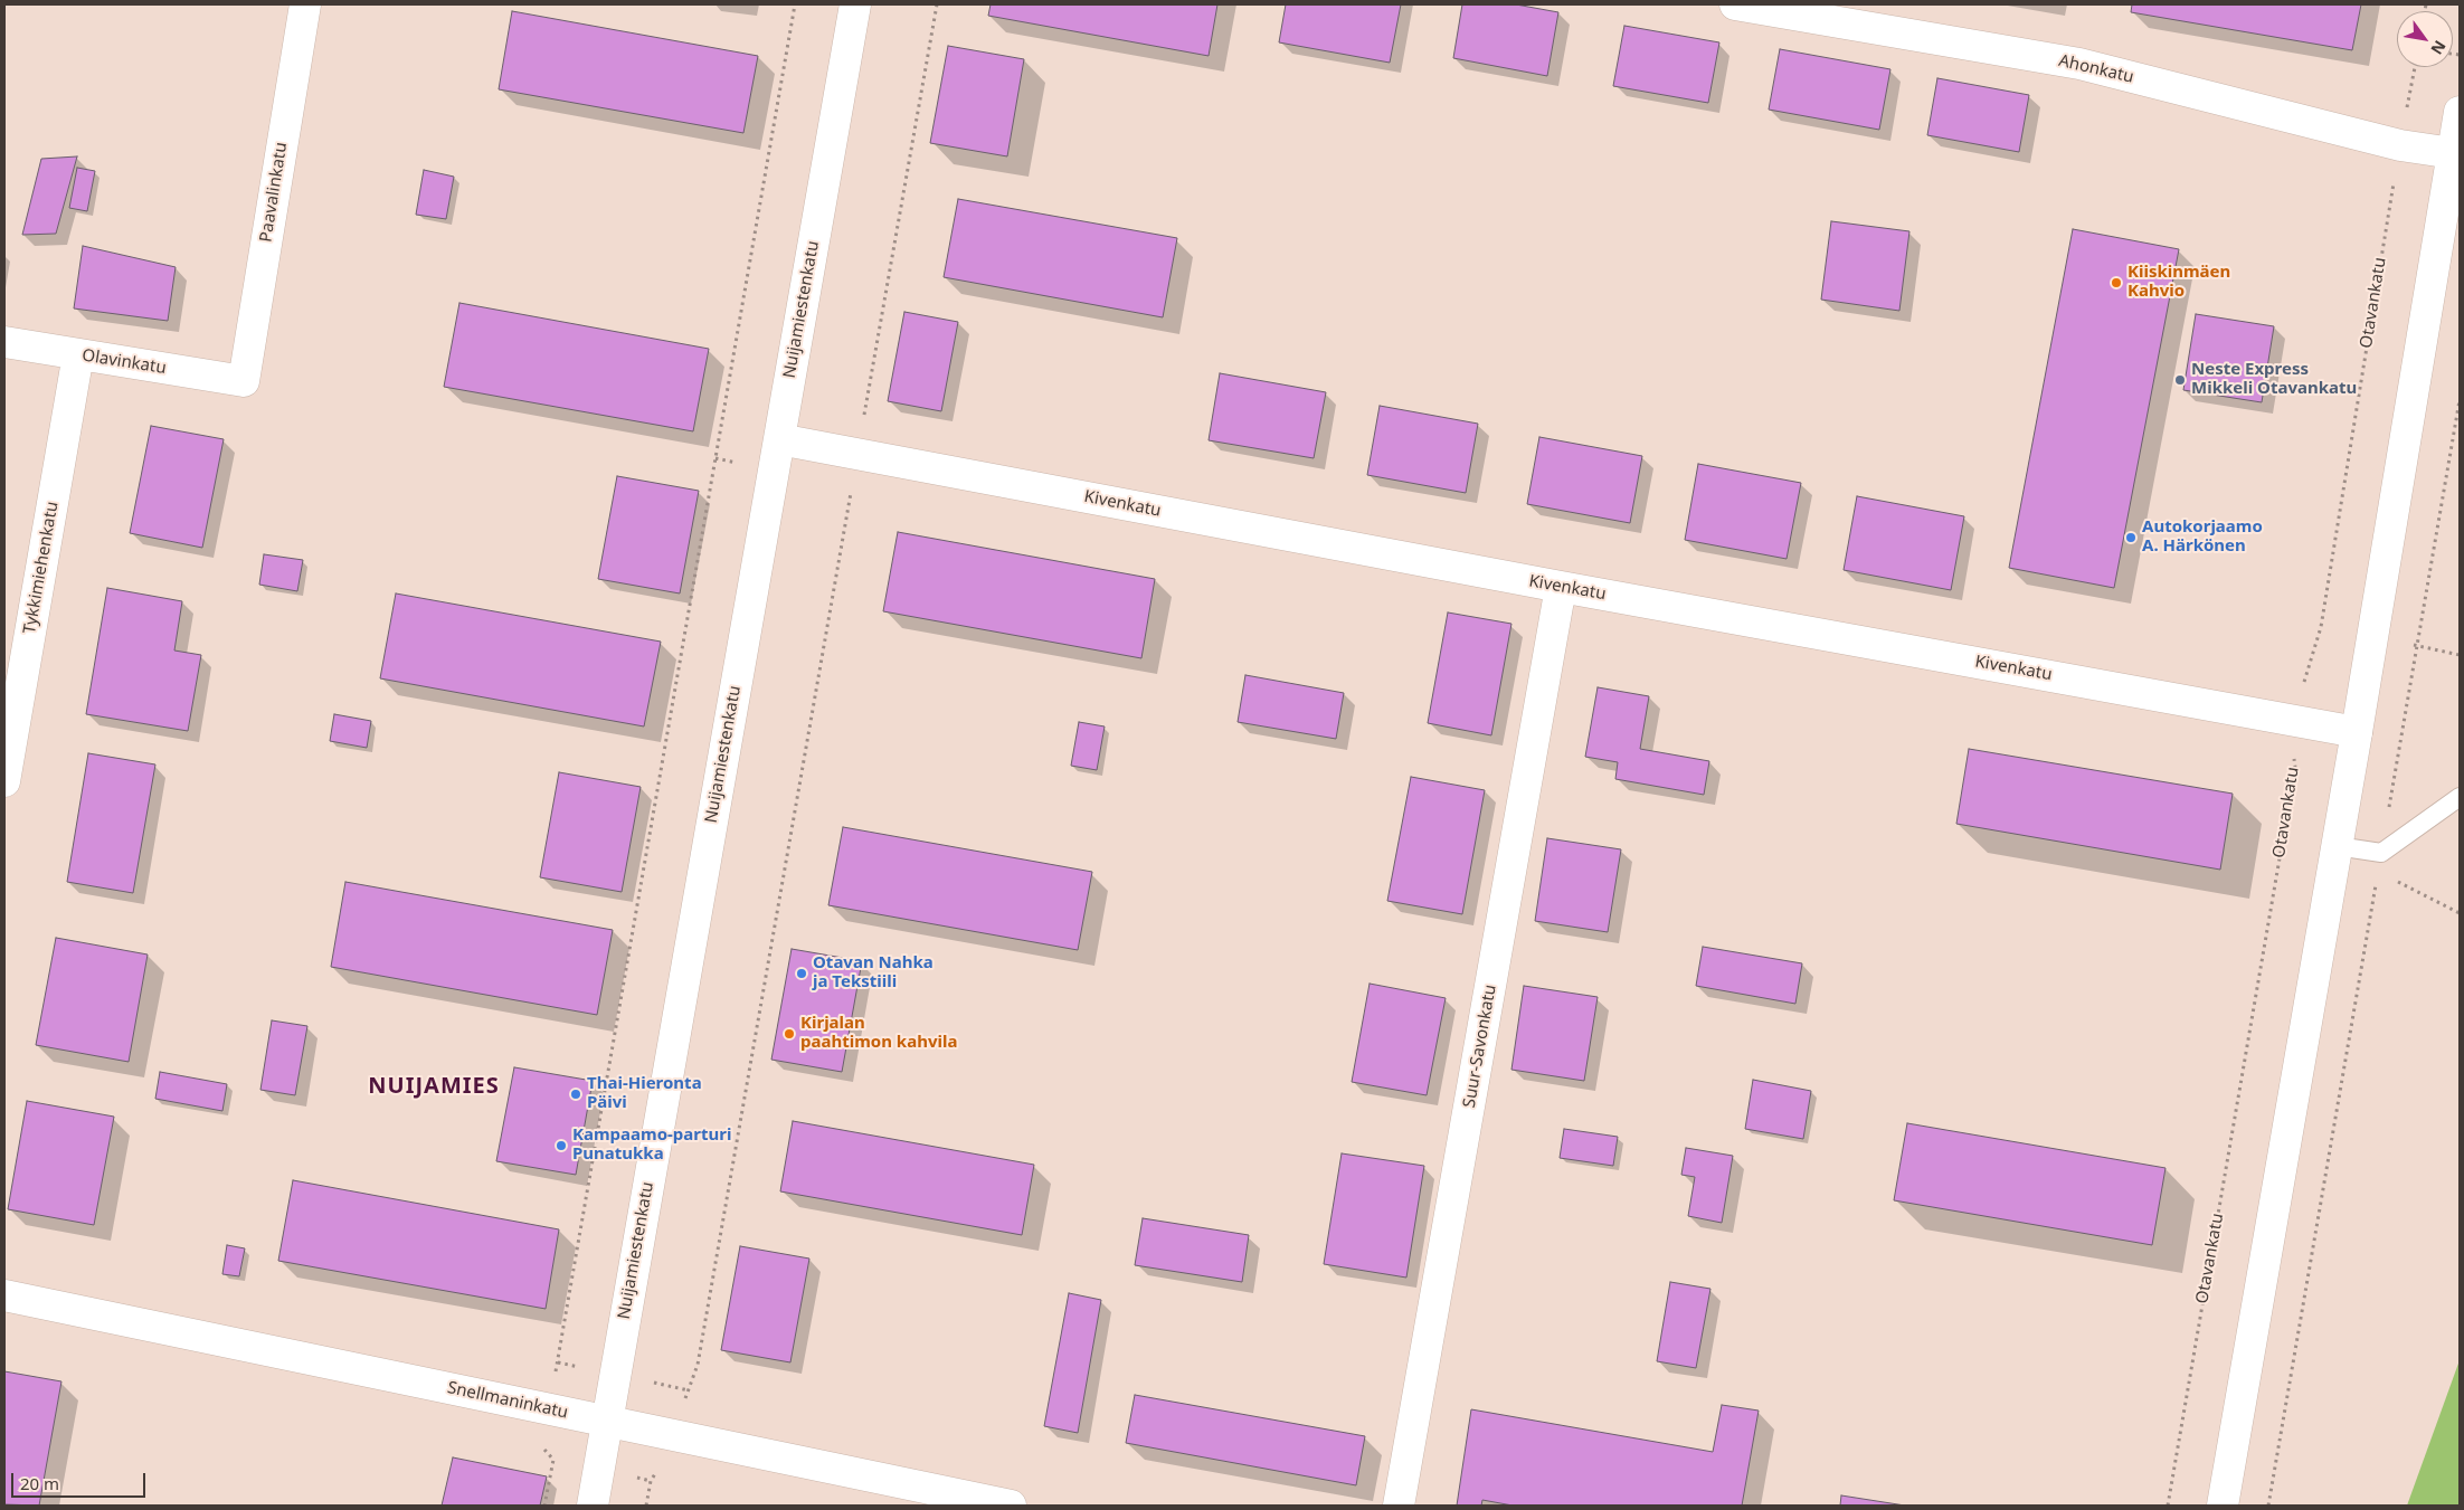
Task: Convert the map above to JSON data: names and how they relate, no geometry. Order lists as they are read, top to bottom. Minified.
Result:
{"streets":{"street":["Ahonkatu","Paavalinkatu","Nuijamiestenkatu","Olavinkatu","Kivenkatu","Tykkimiehenkatu","Suur-Savonkatu","Snellmaninkatu"],"path":["Otavankatu"]},"crossings":[["Ahonkatu","Otavankatu"],["Paavalinkatu","Olavinkatu"],["Otavankatu","Kivenkatu"],["Nuijamiestenkatu","Kivenkatu"],["Nuijamiestenkatu","Snellmaninkatu"],["Olavinkatu","Tykkimiehenkatu"],["Kivenkatu","Suur-Savonkatu"]],"districts":["NUIJAMIES"],"places":["Kiiskinmäen Kahvio","Neste Express Mikkeli Otavankatu","Autokorjaamo A. Härkönen","Otavan Nahka ja Tekstiili","Kirjalan paahtimon kahvila","Thai-Hieronta Päivi","Kampaamo-parturi Punatukka"],"scale_bar":"20 m","north":"bottom right"}
